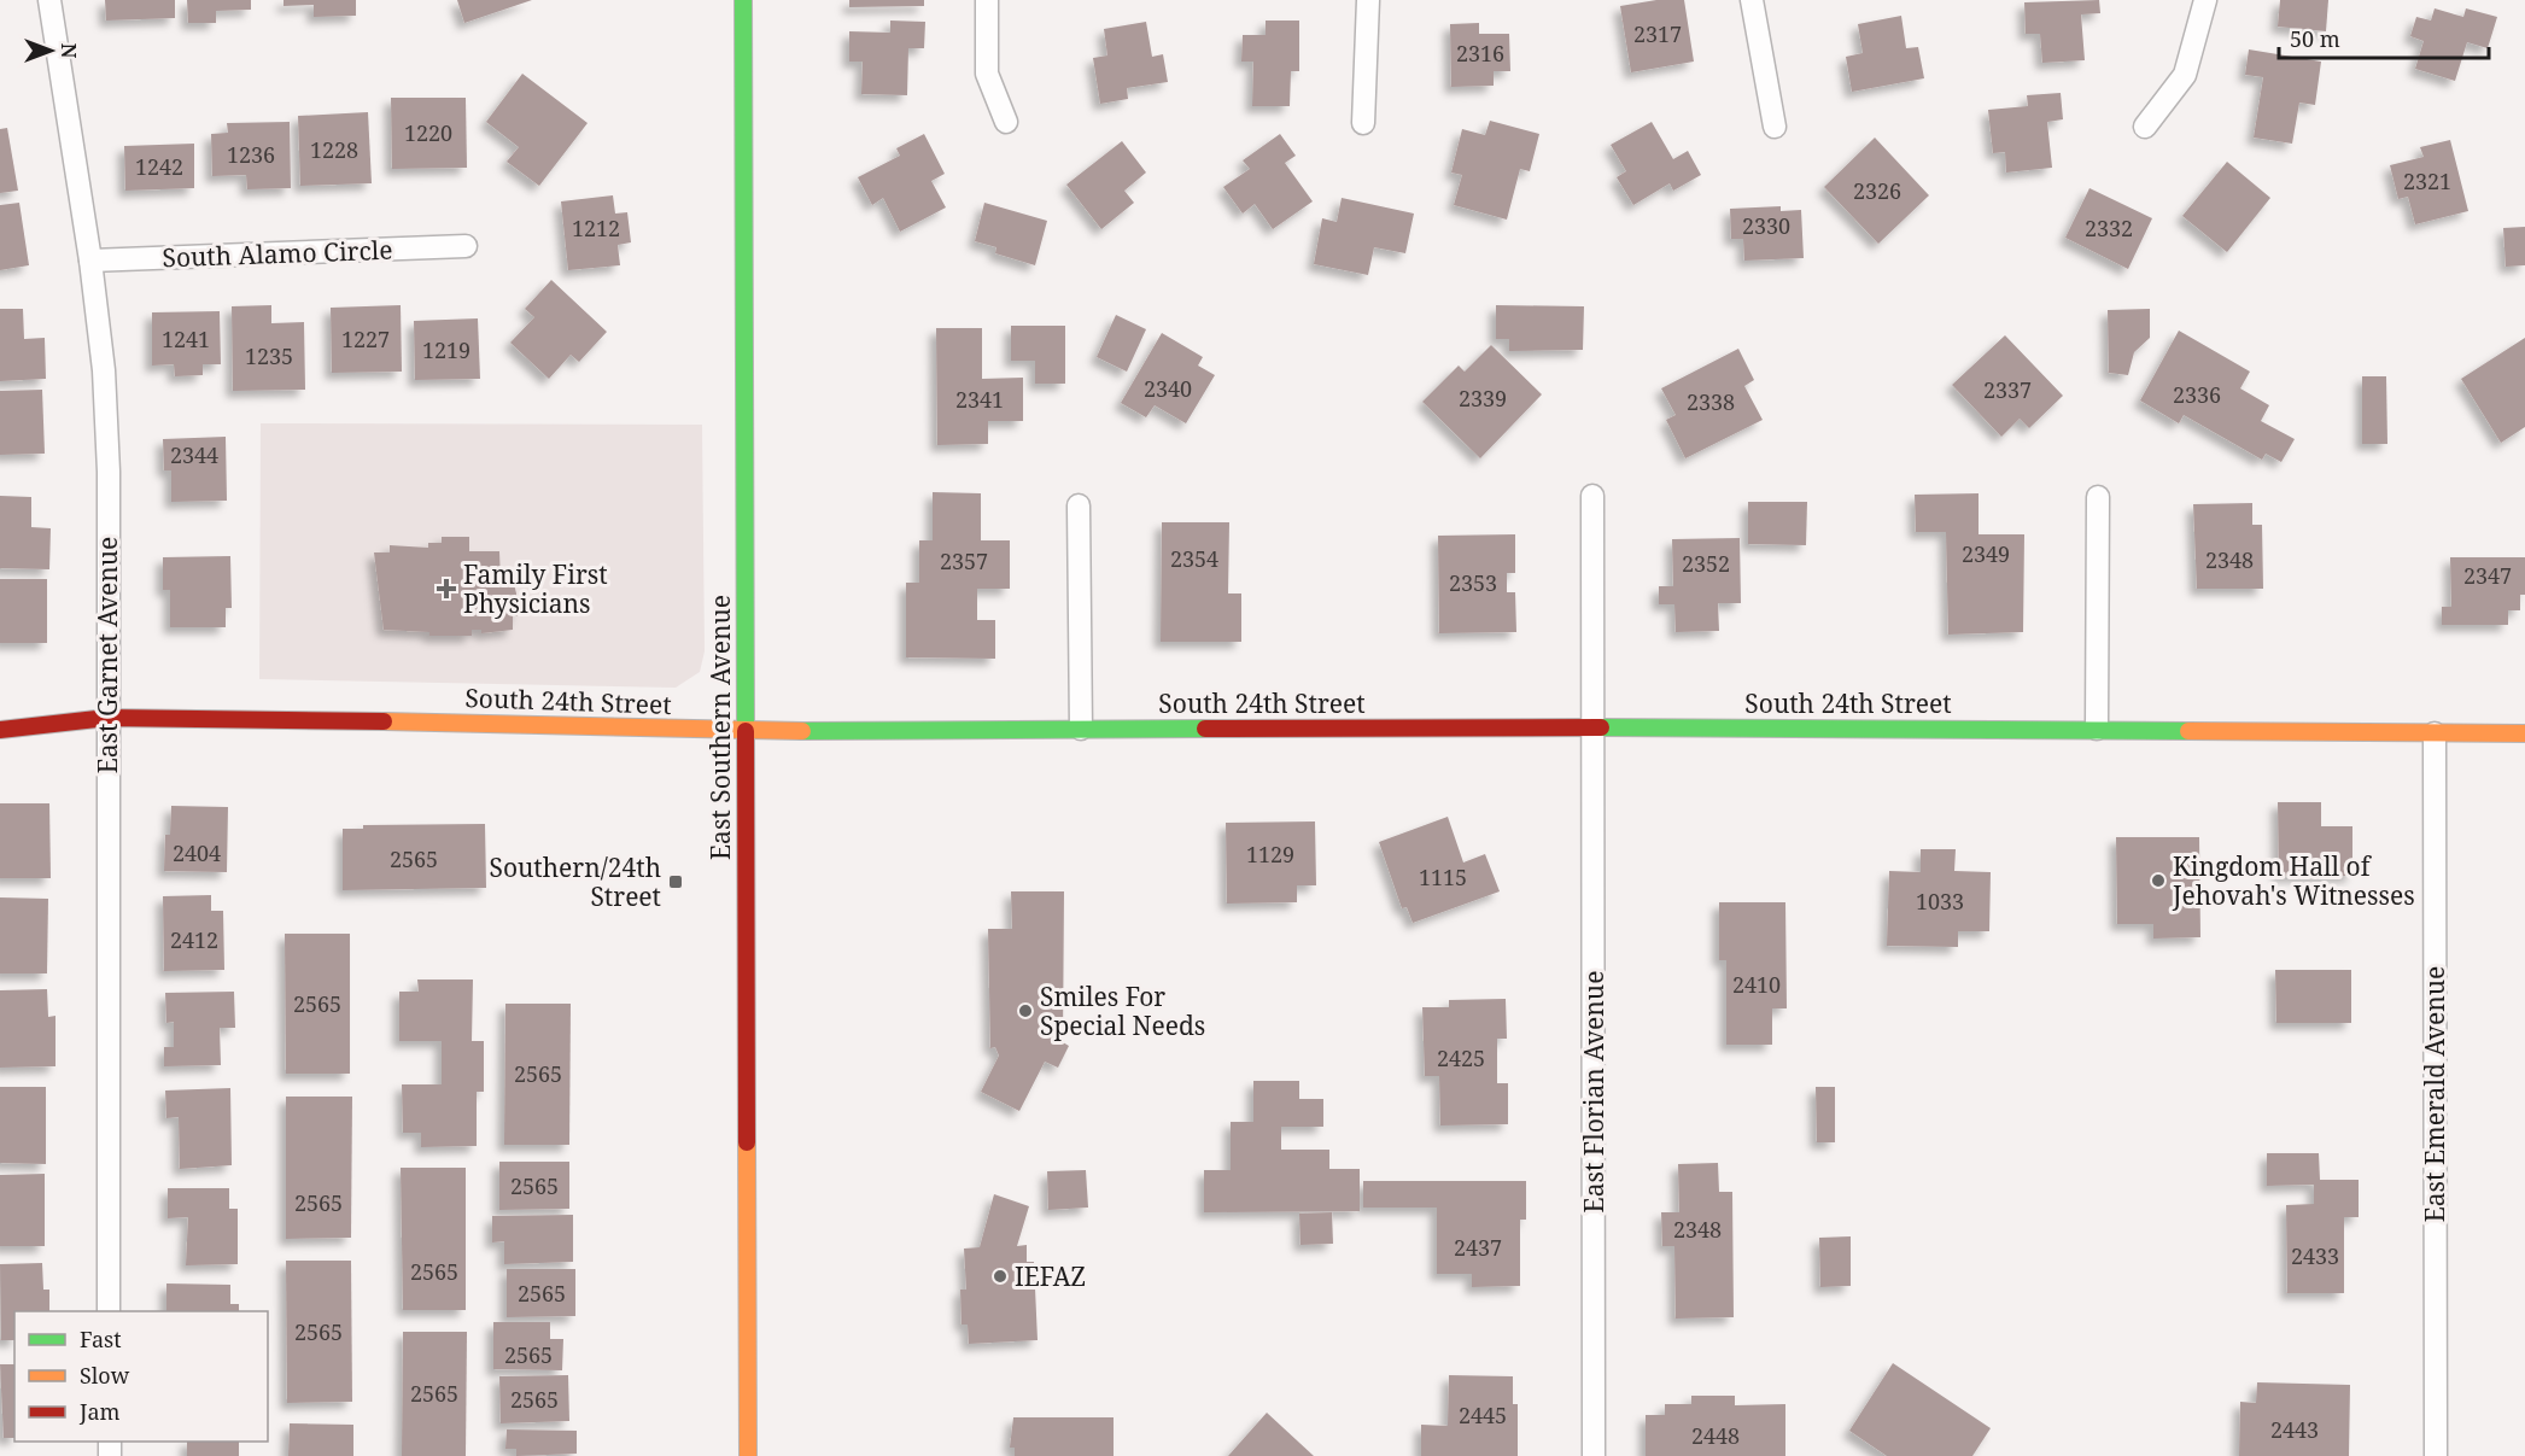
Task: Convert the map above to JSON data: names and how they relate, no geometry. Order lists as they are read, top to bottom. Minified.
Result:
{"streets":{"street":["South Alamo Circle","East Garnet Avenue","South 24th Street","East Southern Avenue","East Florian Avenue","East Emerald Avenue"]},"crossings":[["South Alamo Circle","East Garnet Avenue"],["East Garnet Avenue","South 24th Street"],["South 24th Street","East Southern Avenue"],["South 24th Street","East Florian Avenue"],["South 24th Street","East Emerald Avenue"]],"places":{"health":["Family First Physicians"],"other":["Kingdom Hall of Jehovah's Witnesses","Smiles For Special Needs","IEFAZ"],"transit":["Southern/24th Street"]},"house_numbers":["2317","2316","1220","1228","1236","1242","2321","2326","2330","1212","2332","1241","1227","1219","1235","2340","2337","2336","2339","2341","2338","2344","2349","2354","2348","2357","2352","2347","2353","2404","1129","2565","1115","1033","2412","2410","2565","2425","2565","2565","2565","2348","2437","2433","2565","2565","2565","2565","2565","2565","2445","2443","2448"],"legend":["Fast","Slow","Jam"],"scale_bar":"50 m","north":"right"}
